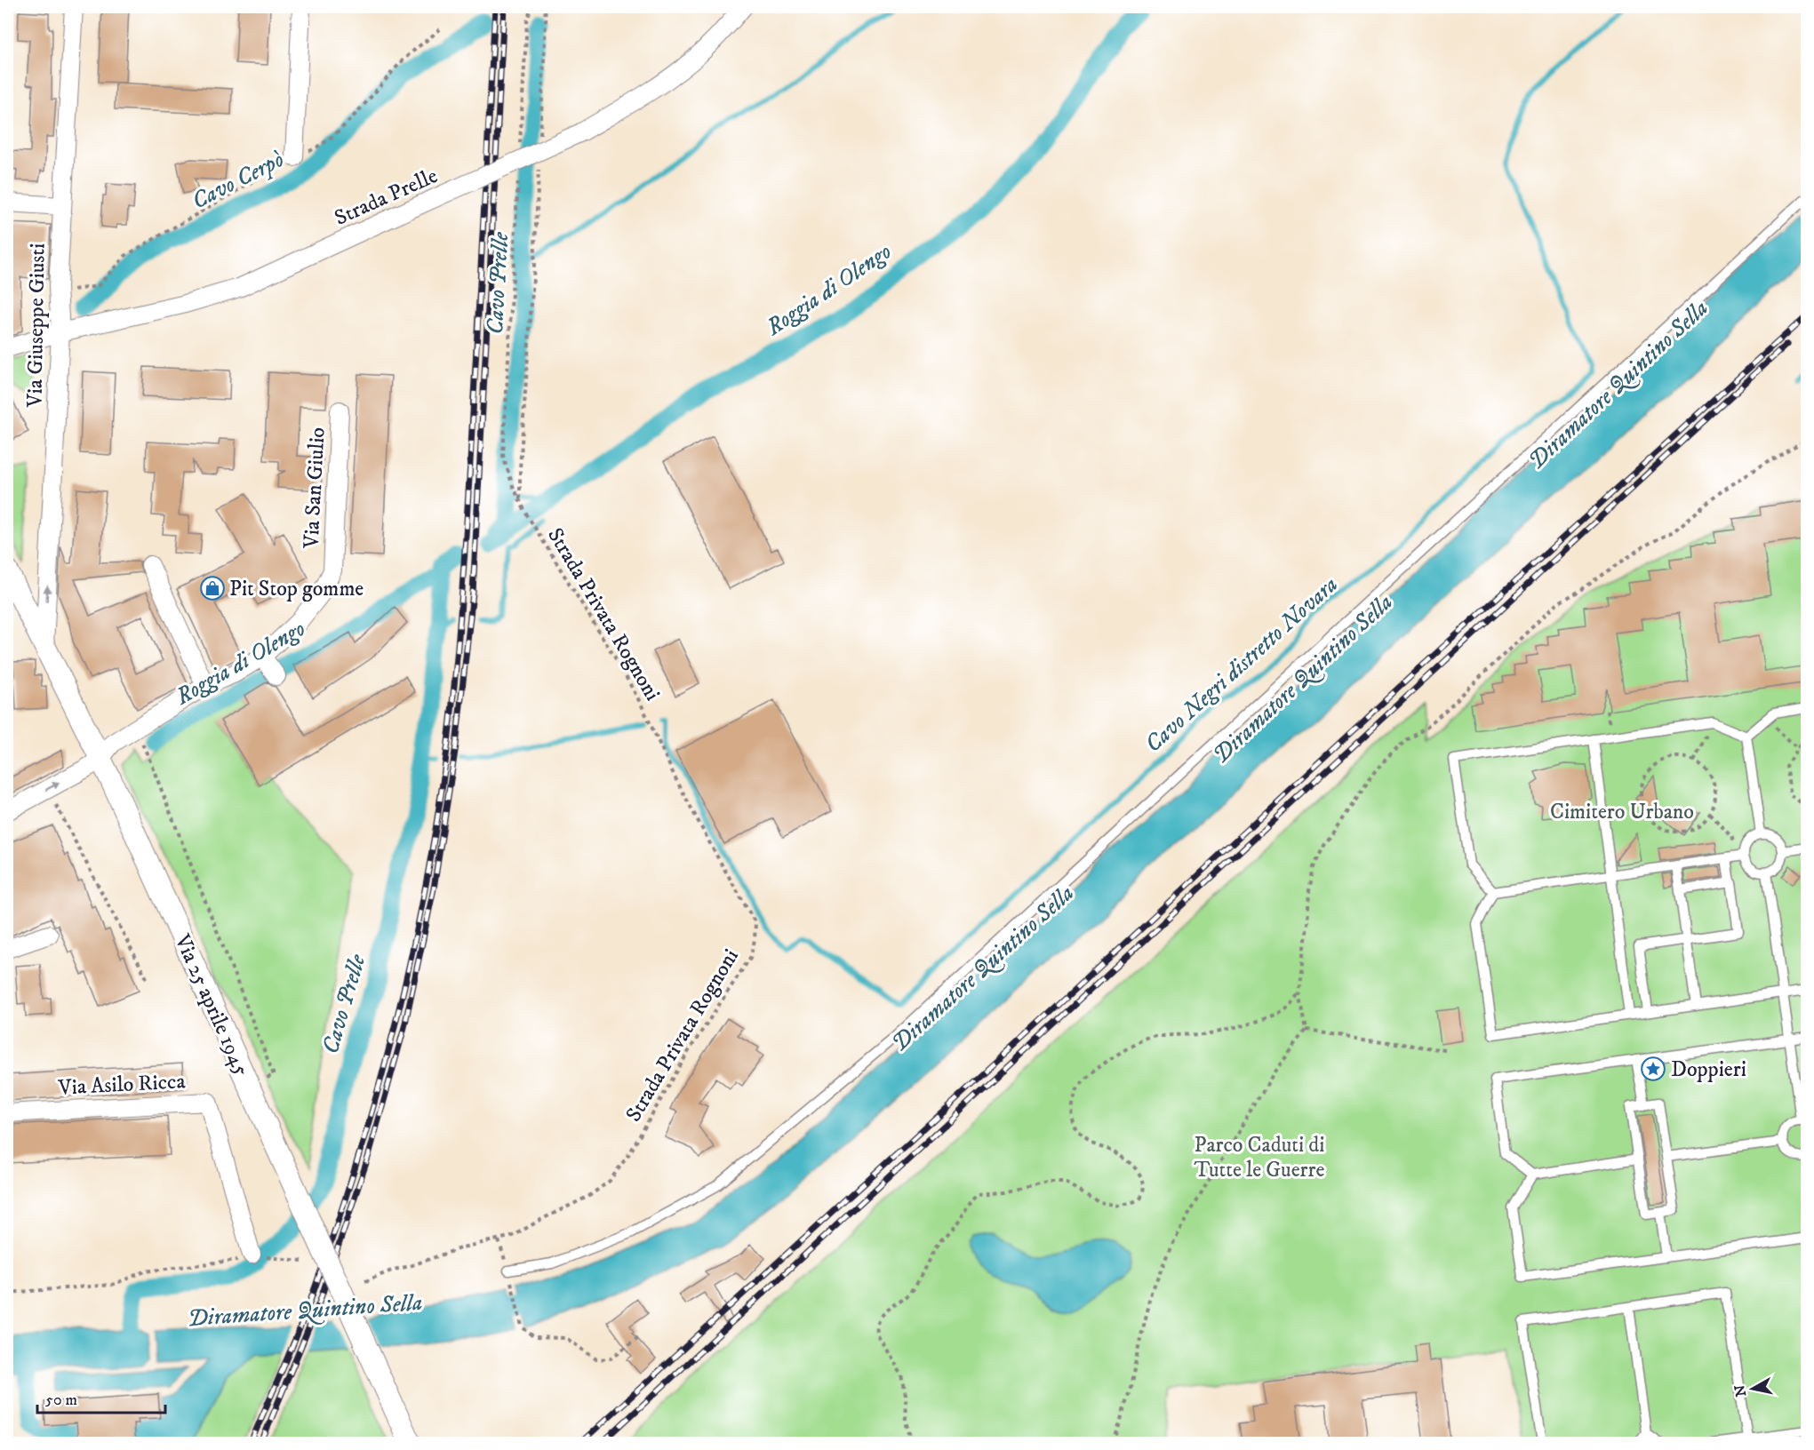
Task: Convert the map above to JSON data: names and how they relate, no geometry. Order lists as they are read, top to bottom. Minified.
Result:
{"streets":{"street":["Strada Prelle","Via Giuseppe Giusti","Via San Giulio","Via 25 aprile 1945","Via Asilo Ricca"],"path":["Strada Privata Rognoni"]},"crossings":[["Strada Prelle","Via Giuseppe Giusti"],["Via Giuseppe Giusti","Via 25 aprile 1945"],["Via San Giulio","Via 25 aprile 1945"]],"one_way":["Via Giuseppe Giusti"],"water":["Cavo Cerpò","Cavo Prelle","Roggia di Olengo","Diramatore Quintino Sella","Cavo Negri distretto Novara"],"parks":["Cimitero Urbano","Parco Caduti di Tutte le Guerre"],"places":{"shop":["Pit Stop gomme"],"place":["Doppieri"]},"scale_bar":"50 m","north":"left"}
